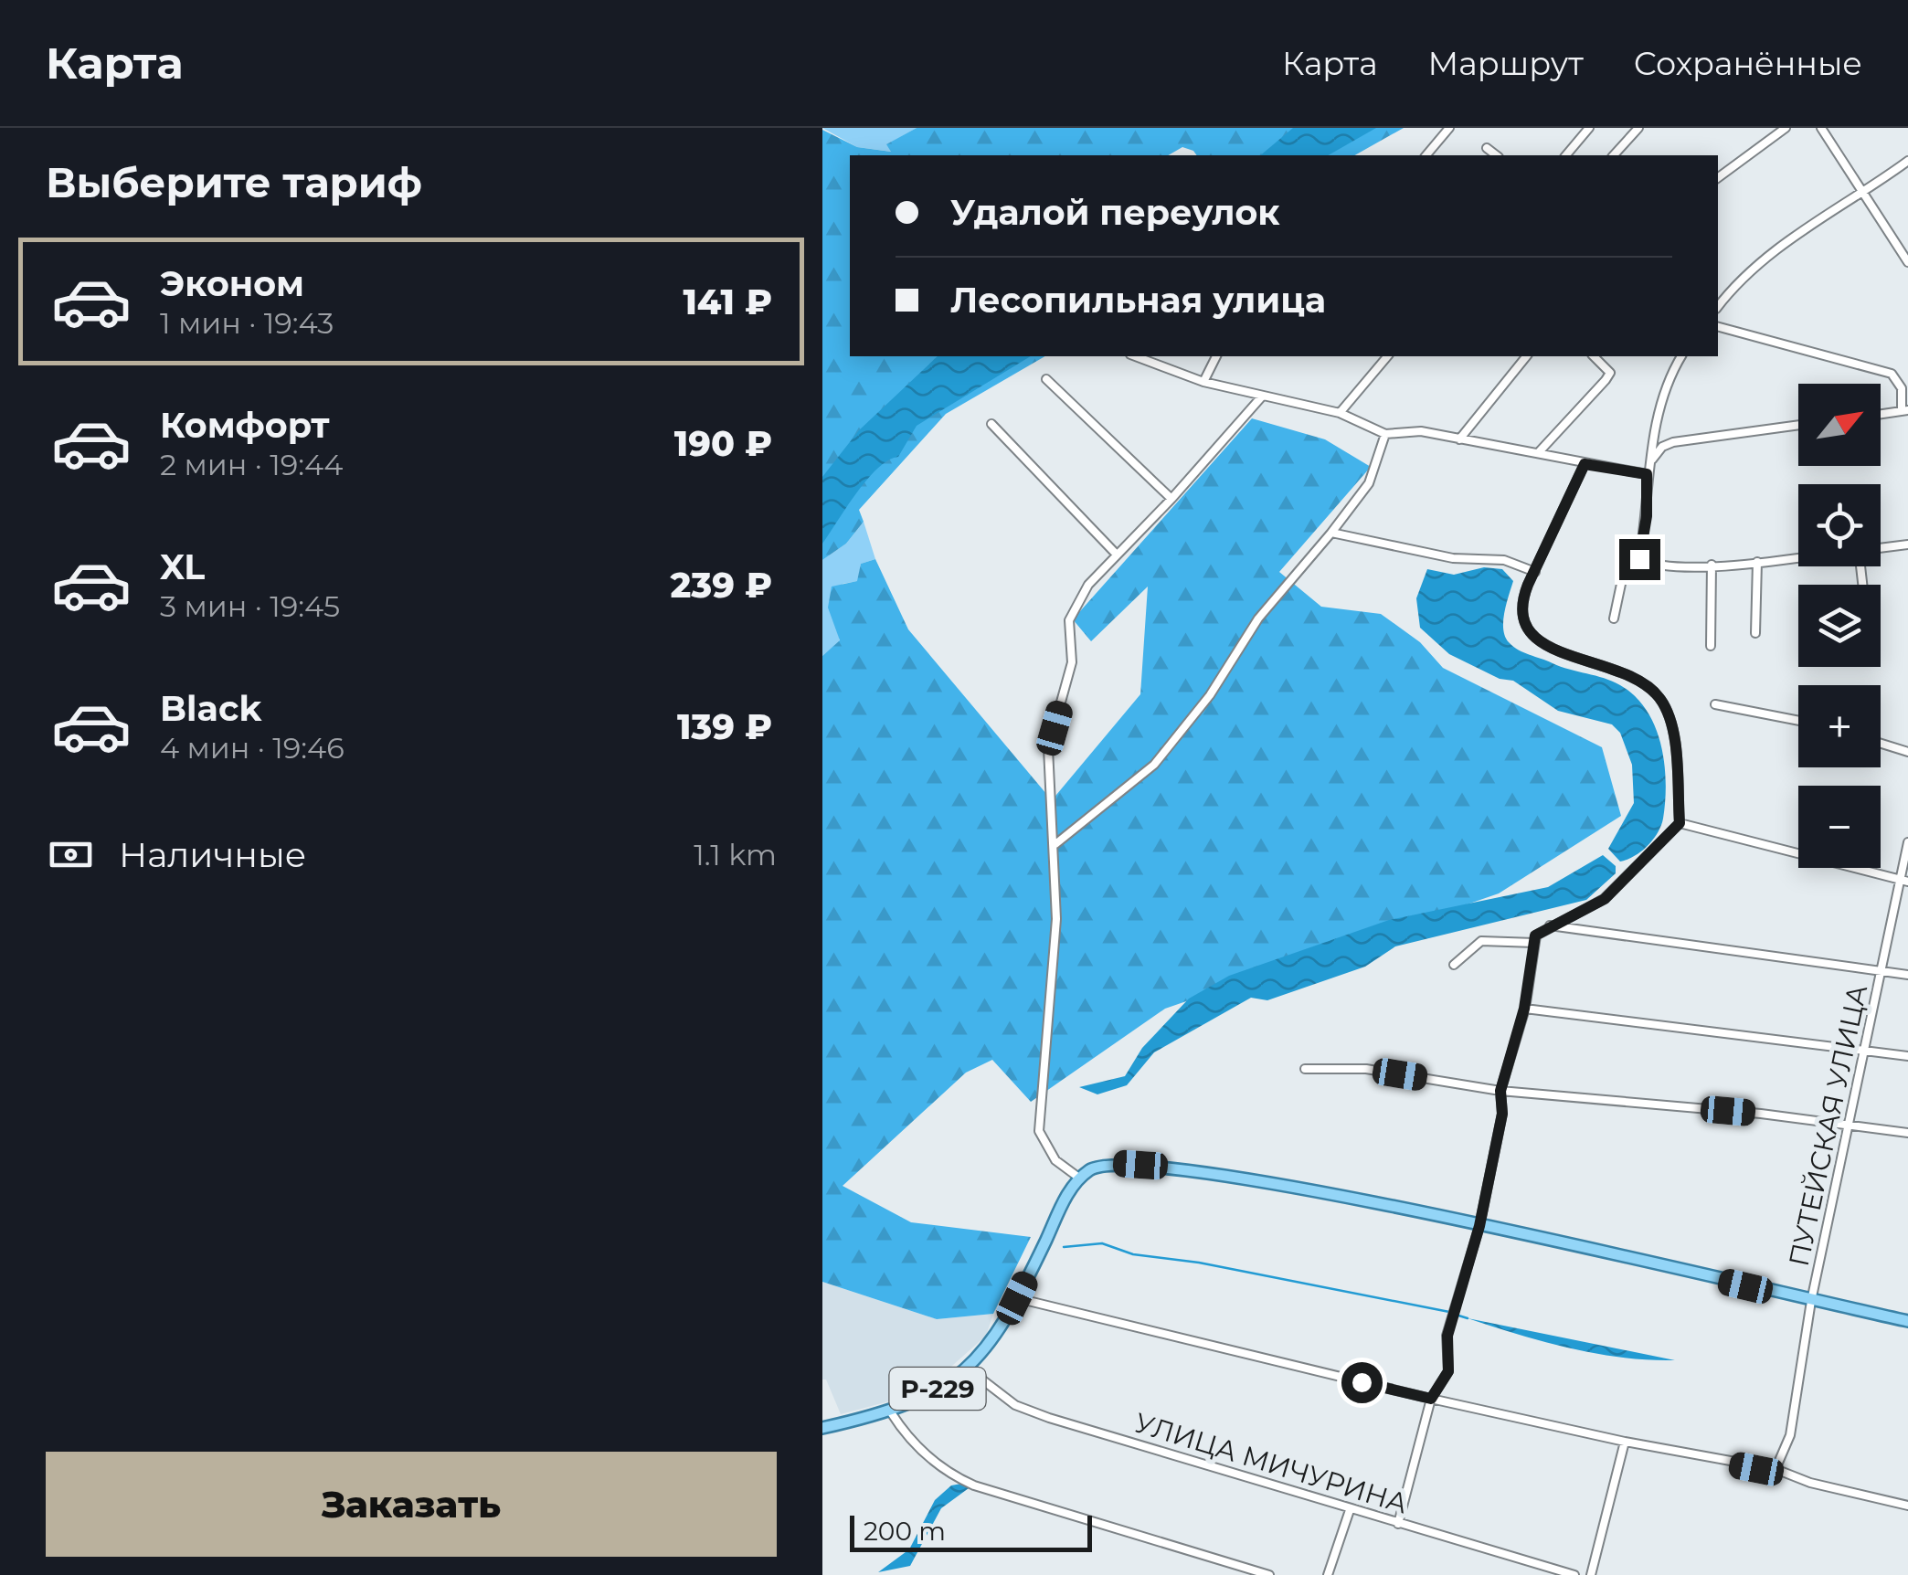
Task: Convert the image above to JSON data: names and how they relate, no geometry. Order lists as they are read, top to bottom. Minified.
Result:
{"streets":{"main road":["Р-229"],"street":["ПУТЕЙСКАЯ УЛИЦА","УЛИЦА МИЧУРИНА"]},"crossings":[["ПУТЕЙСКАЯ УЛИЦА","Р-229"],["Р-229","УЛИЦА МИЧУРИНА"]],"scale_bar":"200 m","north":"top right","page":{"header":"Карта","nav":["Карта","Маршрут","Сохранённые"],"heading":"Выберите тариф","banner":["Удалой переулок","Лесопильная улица"],"list":[{"name":"Эконом","note":"1 мин · 19:43","value":"141 ₽"},{"name":"Комфорт","note":"2 мин · 19:44","value":"190 ₽"},{"name":"XL","note":"3 мин · 19:45","value":"239 ₽"},{"name":"Black","note":"4 мин · 19:46","value":"139 ₽"}],"map_buttons":["+","−"],"pay":["Наличные","1.1 km"],"buttons":"Заказать","scale":"200 m"}}
